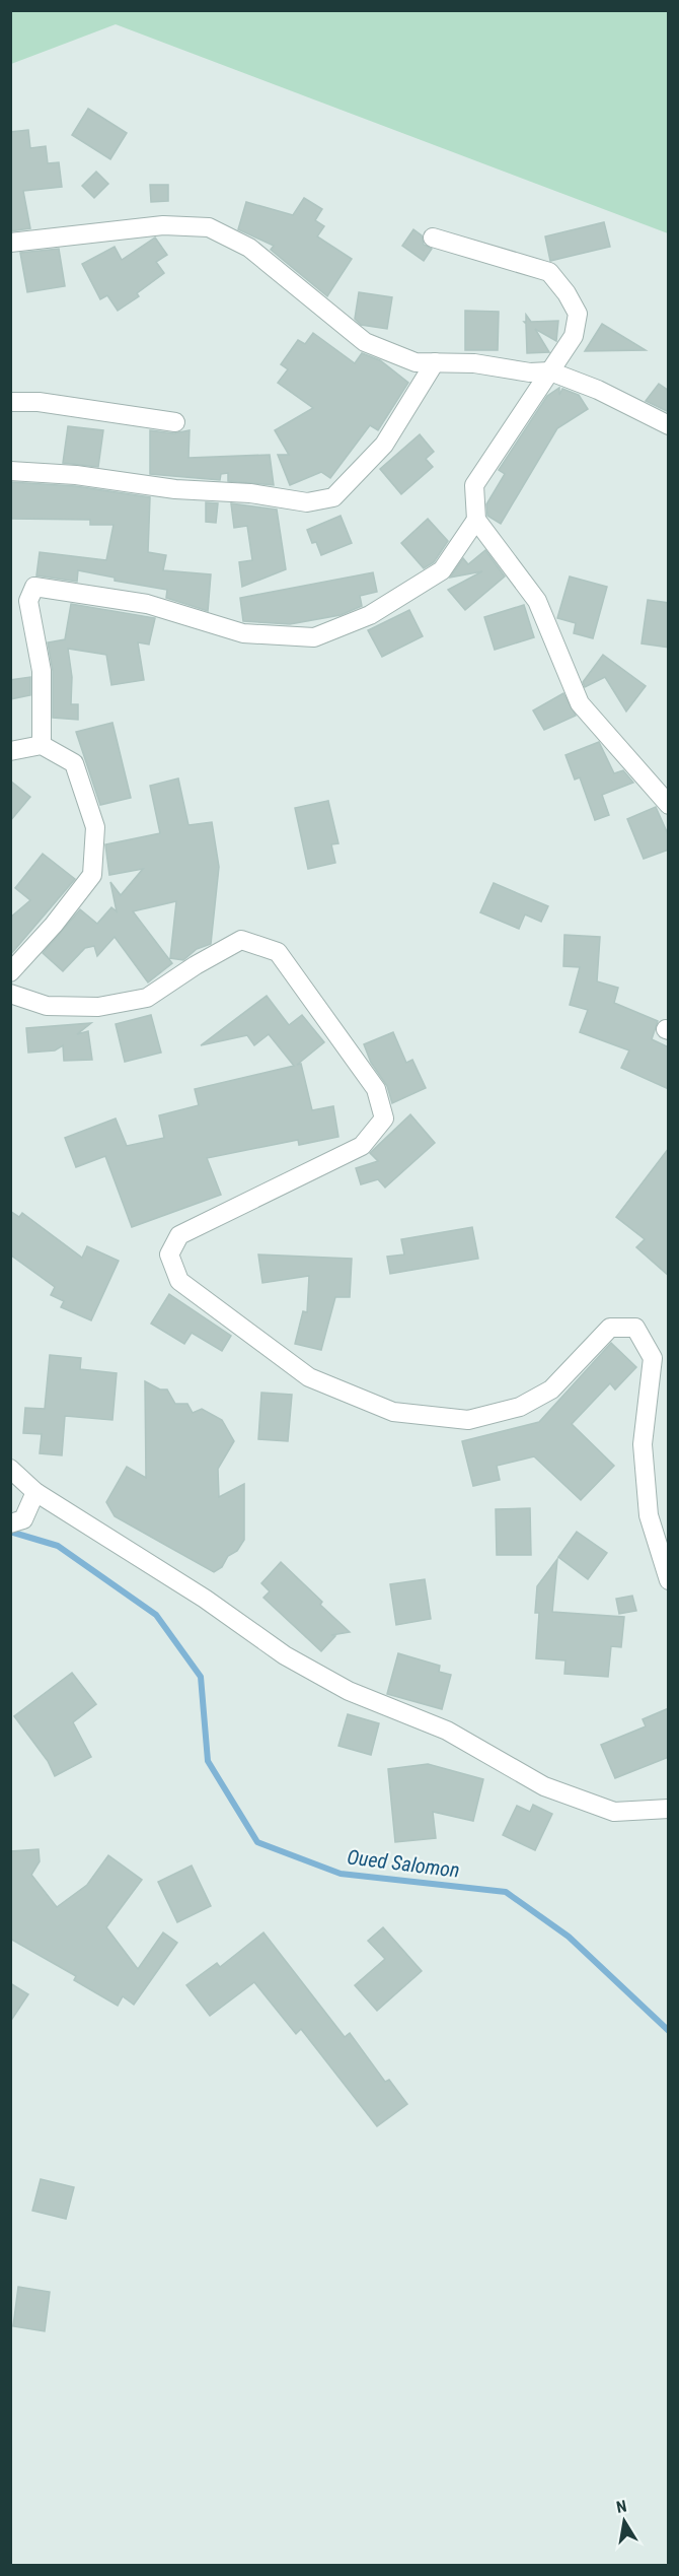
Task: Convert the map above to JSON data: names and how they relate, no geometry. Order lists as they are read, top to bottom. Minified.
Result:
{"water":["Oued Salomon"],"north":"top"}
